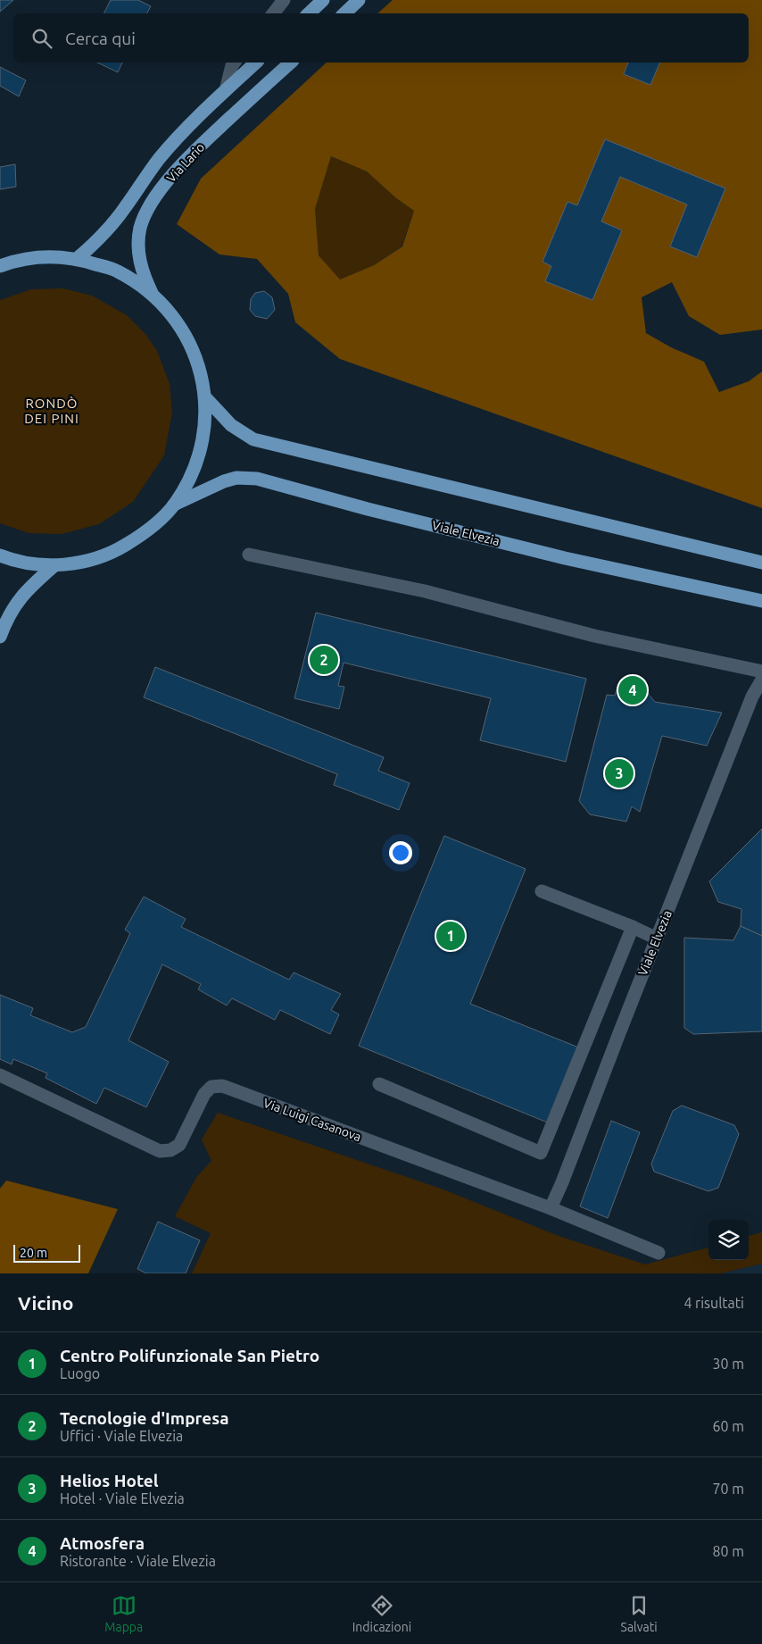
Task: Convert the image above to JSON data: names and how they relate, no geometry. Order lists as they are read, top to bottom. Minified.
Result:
{"streets":{"main road":["Via Lario","Viale Elvezia"],"street":["Via Luigi Casanova"]},"crossings":[["Viale Elvezia","Via Luigi Casanova"]],"districts":["RONDÒ DEI PINI"],"scale_bar":"20 m","page":{"search":"Cerca qui","pins":["2","4","3","1"],"scale":"20 m","heading":["Vicino","4 risultati"],"list":[{"mark":"1","name":"Centro Polifunzionale San Pietro","note":"Luogo","value":"30 m"},{"mark":"2","name":"Tecnologie d'Impresa","note":"Uffici · Viale Elvezia","value":"60 m"},{"mark":"3","name":"Helios Hotel","note":"Hotel · Viale Elvezia","value":"70 m"},{"mark":"4","name":"Atmosfera","note":"Ristorante · Viale Elvezia","value":"80 m"}],"nav":["Mappa","Indicazioni","Salvati"]}}
